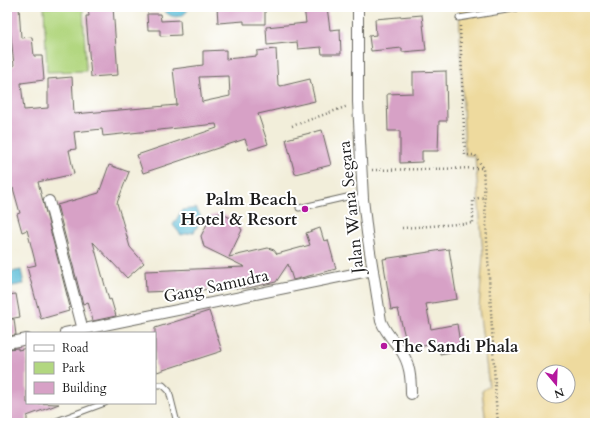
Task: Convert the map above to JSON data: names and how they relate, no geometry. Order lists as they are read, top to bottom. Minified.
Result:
{"streets":{"street":["Jalan Wana Segara","Gang Samudra"]},"crossings":[["Jalan Wana Segara","Gang Samudra"]],"places":["Palm Beach Hotel & Resort","The Sandi Phala"],"legend":["Road","Park","Building"],"north":"bottom"}
